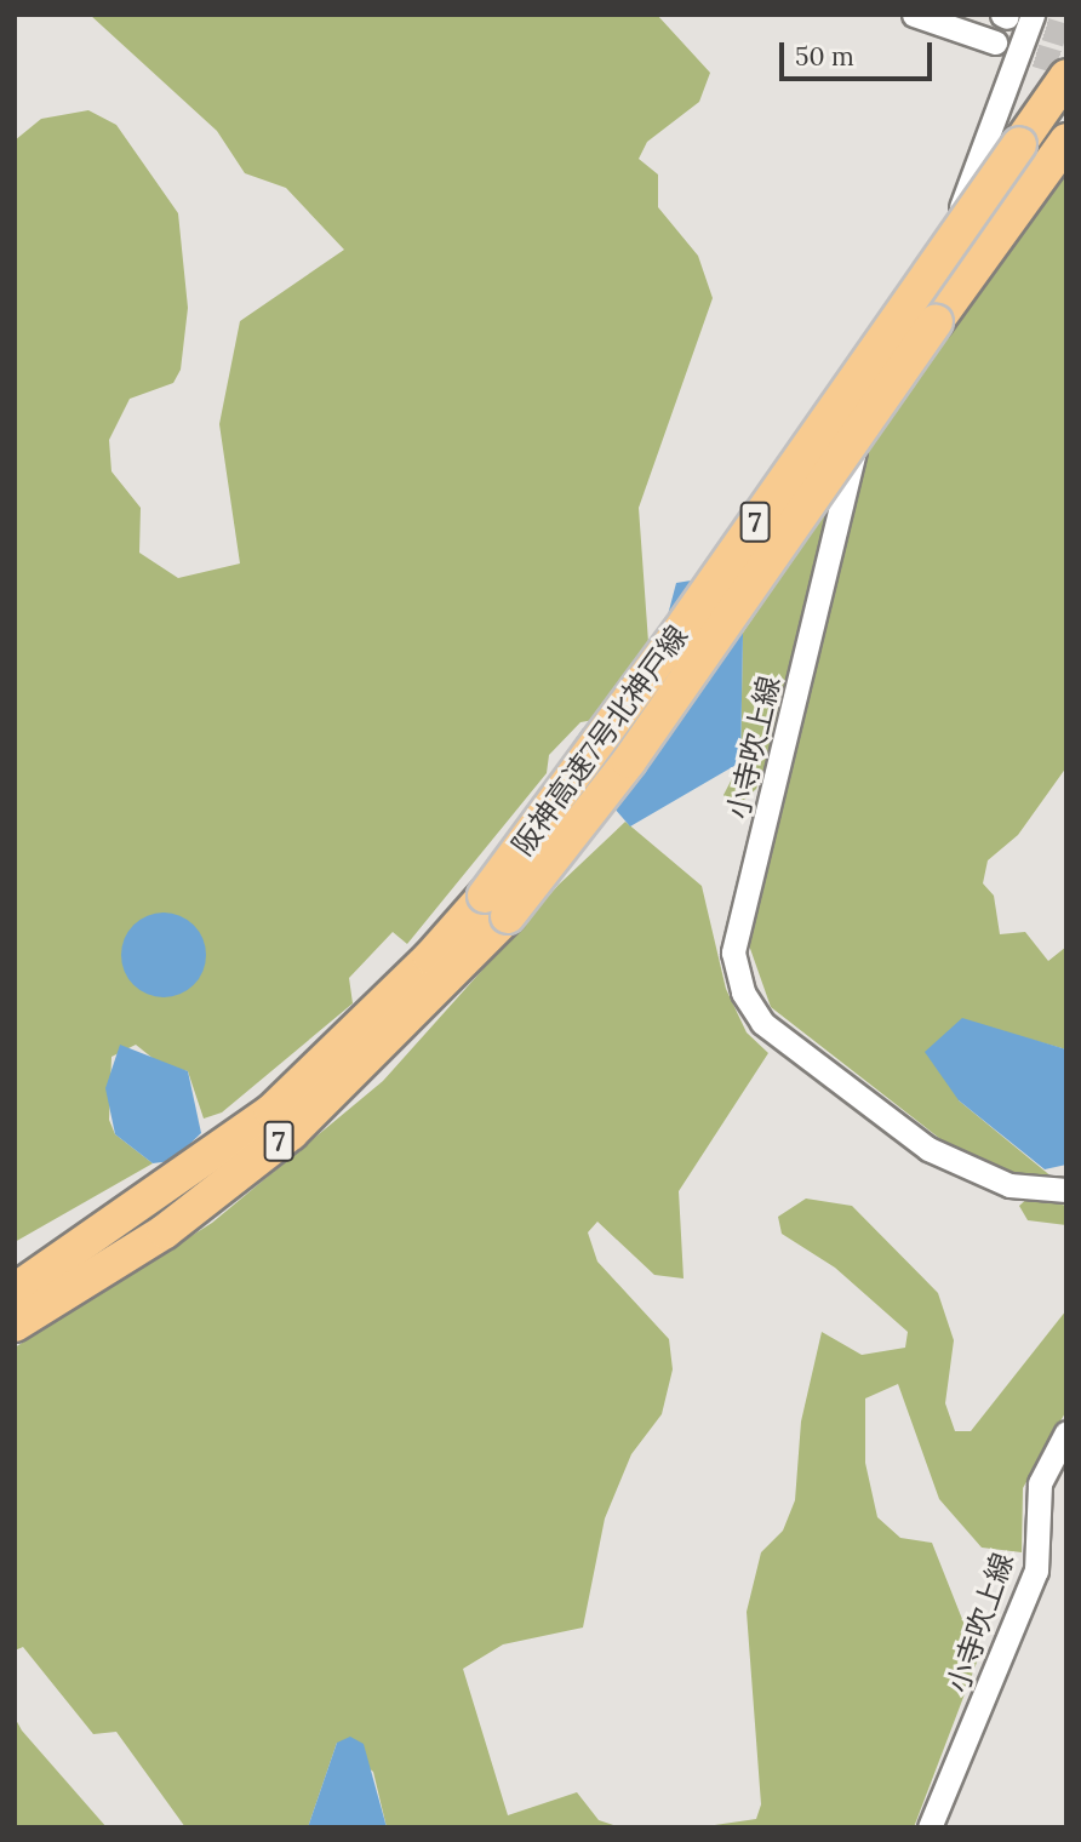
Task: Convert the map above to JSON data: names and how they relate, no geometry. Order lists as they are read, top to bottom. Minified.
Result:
{"streets":{"highway":["7","阪神高速7号北神戸線"],"street":["小寺吹上線"]},"scale_bar":"50 m"}
